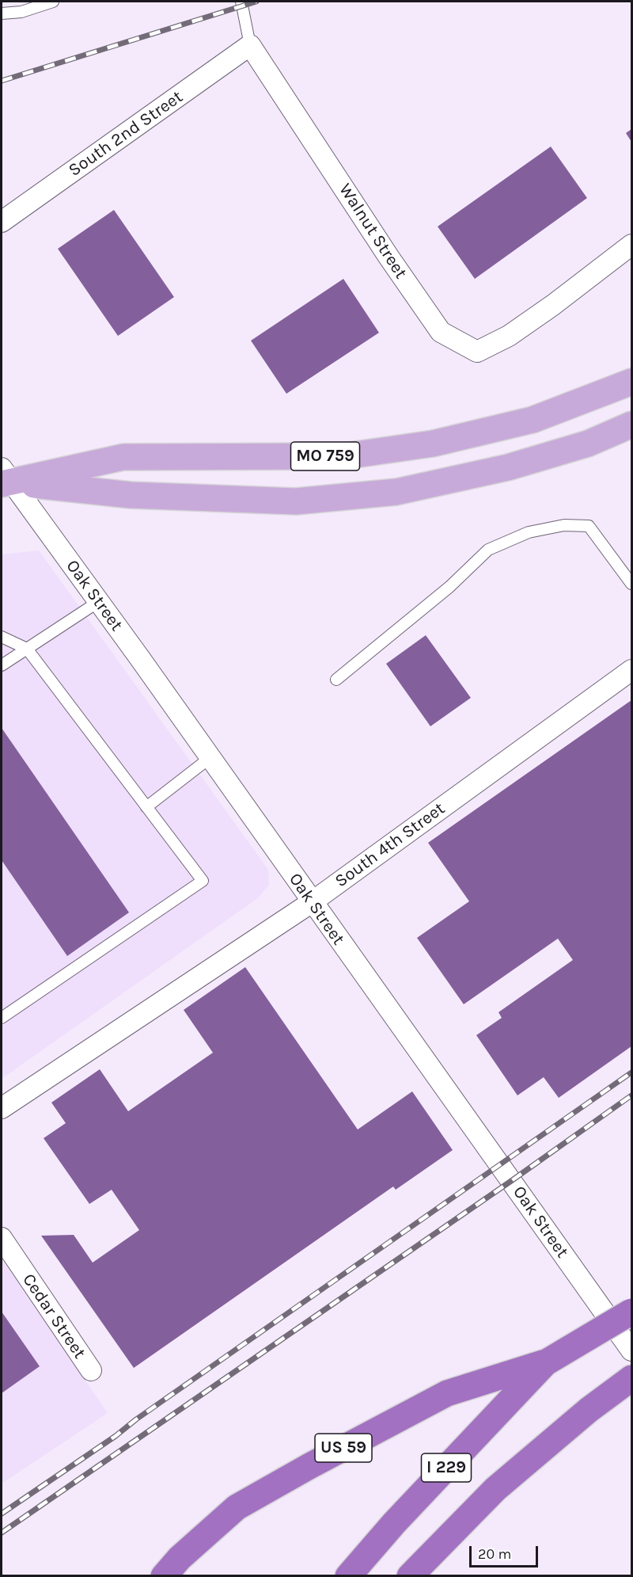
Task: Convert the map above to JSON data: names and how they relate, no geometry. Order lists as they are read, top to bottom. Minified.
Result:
{"streets":{"highway":["US 59","I 229"],"main road":["MO 759"],"street":["South 2nd Street","Walnut Street","Oak Street","South 4th Street","Cedar Street"]},"crossings":[["South 2nd Street","Walnut Street"],["MO 759","Oak Street"],["Oak Street","South 4th Street"],["US 59","I 229"]],"scale_bar":"20 m"}
